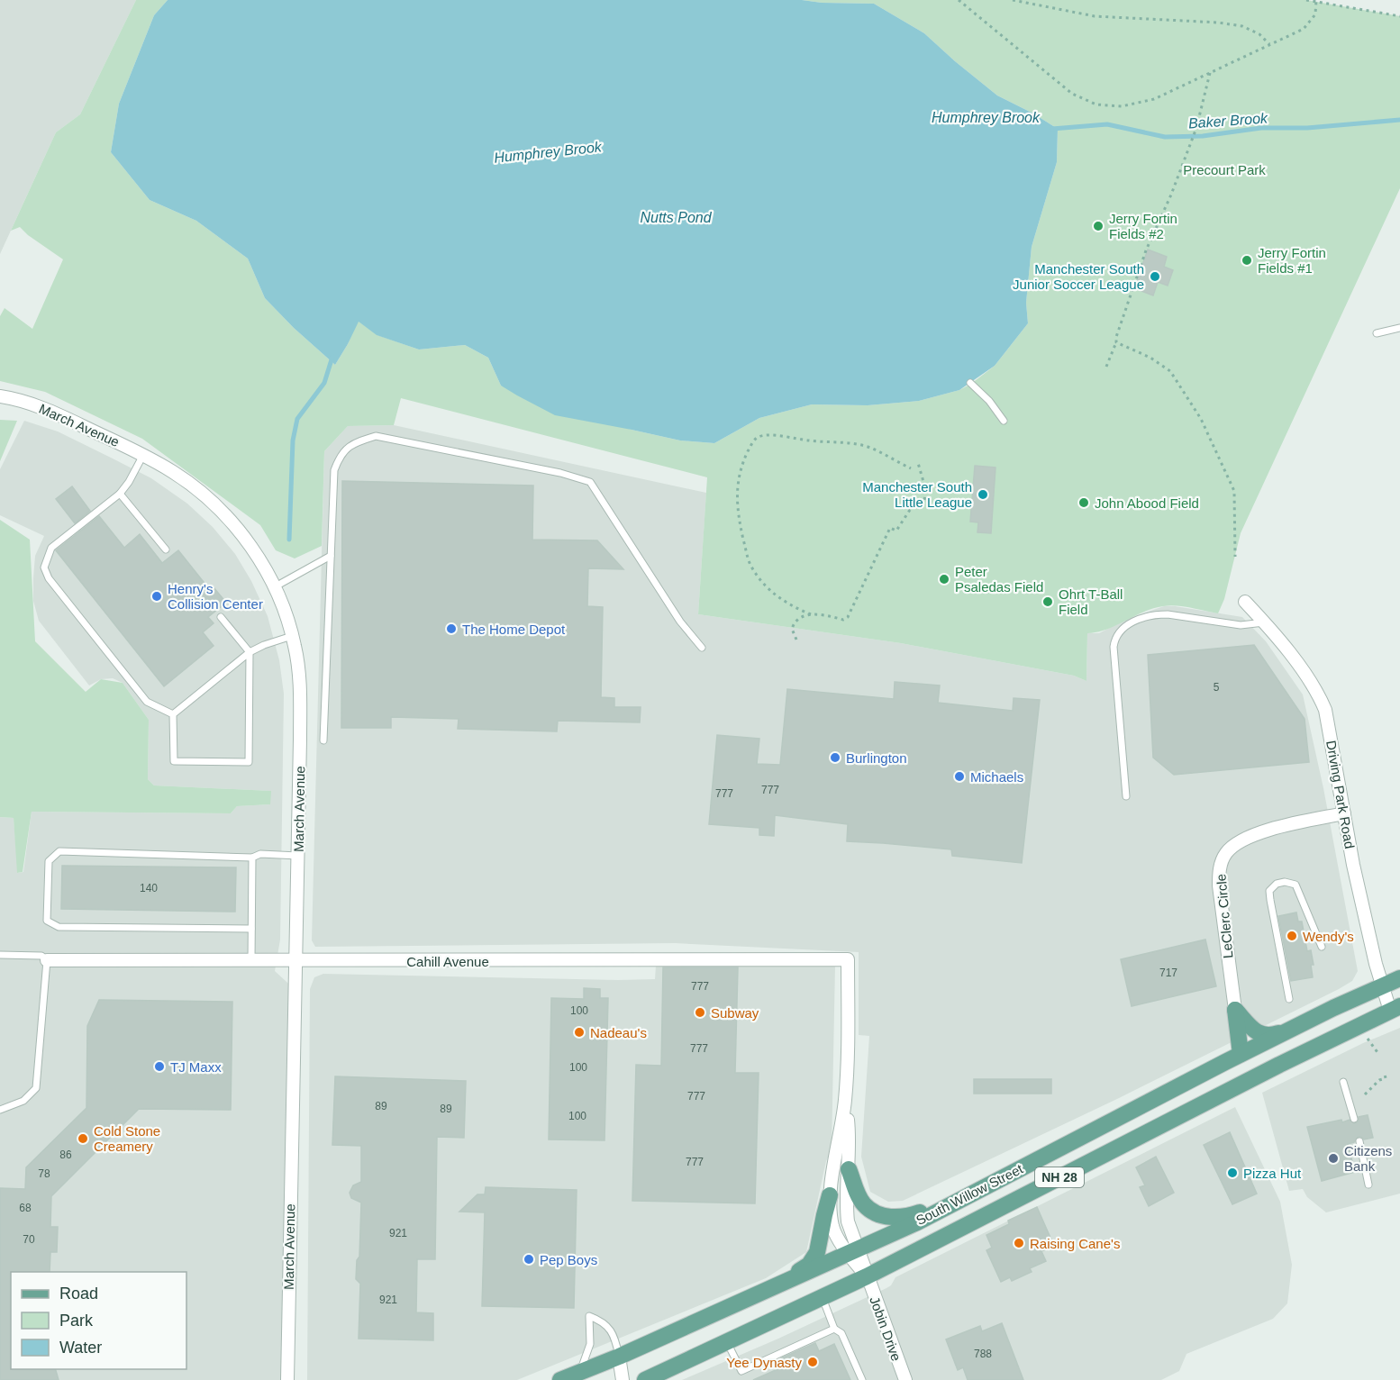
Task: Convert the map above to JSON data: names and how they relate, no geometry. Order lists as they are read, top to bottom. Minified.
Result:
{"streets":{"main road":["NH 28","South Willow Street"],"street":["March Avenue","Driving Park Road","LeClerc Circle","Cahill Avenue","Jobin Drive"]},"crossings":[["March Avenue","Cahill Avenue"],["Driving Park Road","LeClerc Circle"],["Driving Park Road","South Willow Street"],["South Willow Street","Jobin Drive"]],"water":["Humphrey Brook","Baker Brook","Nutts Pond"],"parks":["Precourt Park"],"places":["Jerry Fortin Fields #2","Jerry Fortin Fields #1","Manchester South Junior Soccer League","Manchester South Little League","John Abood Field","Peter Psaledas Field","Henry's Collision Center","Ohrt T-Ball Field","The Home Depot","Burlington","Michaels","Wendy's","Subway","Nadeau's","TJ Maxx","Cold Stone Creamery","Citizens Bank","Pizza Hut","Raising Cane's","Pep Boys","Yee Dynasty"],"house_numbers":["5","777","777","140","717","777","100","777","100","777","89","89","100","86","777","78","68","921","70","921","788"],"legend":["Road","Park","Water"]}
